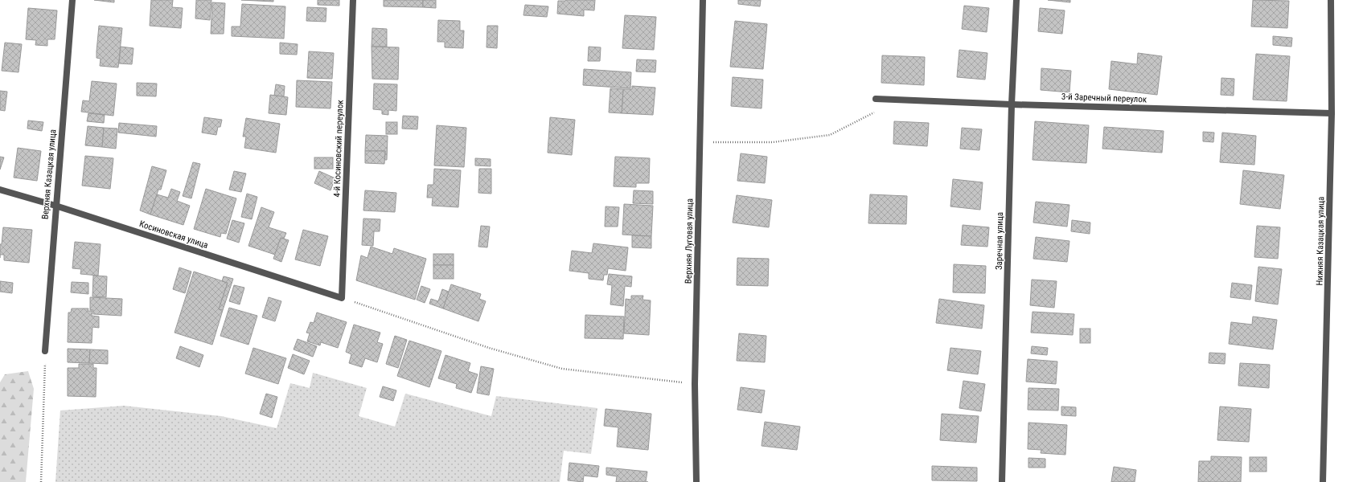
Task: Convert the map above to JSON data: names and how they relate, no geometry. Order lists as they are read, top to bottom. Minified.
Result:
{"streets":{"street":["3-й Заречный переулок","4-й Косиновский переулок","Верхняя Казацкая улица","Косиновская улица","Верхняя Луговая улица","Заречная улица","Нижняя Казацкая улица"]},"crossings":[["3-й Заречный переулок","Заречная улица"],["3-й Заречный переулок","Нижняя Казацкая улица"],["4-й Косиновский переулок","Косиновская улица"],["Верхняя Казацкая улица","Косиновская улица"]]}
